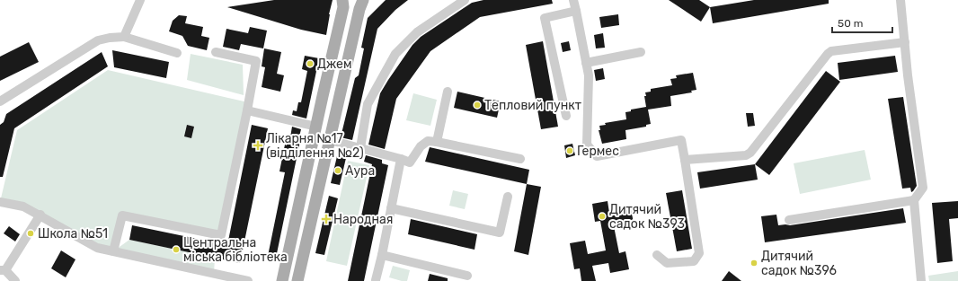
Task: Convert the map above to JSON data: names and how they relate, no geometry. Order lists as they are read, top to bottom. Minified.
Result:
{"places":{"other":["Джем","Тепловий пункт","Гермес","Аура","Дитячий садок №393","Школа №51","Центральна міська бібліотека","Дитячий садок №396"],"health":["Лікарня №17 (відділення №2)","Народная"]},"scale_bar":"50 m"}
